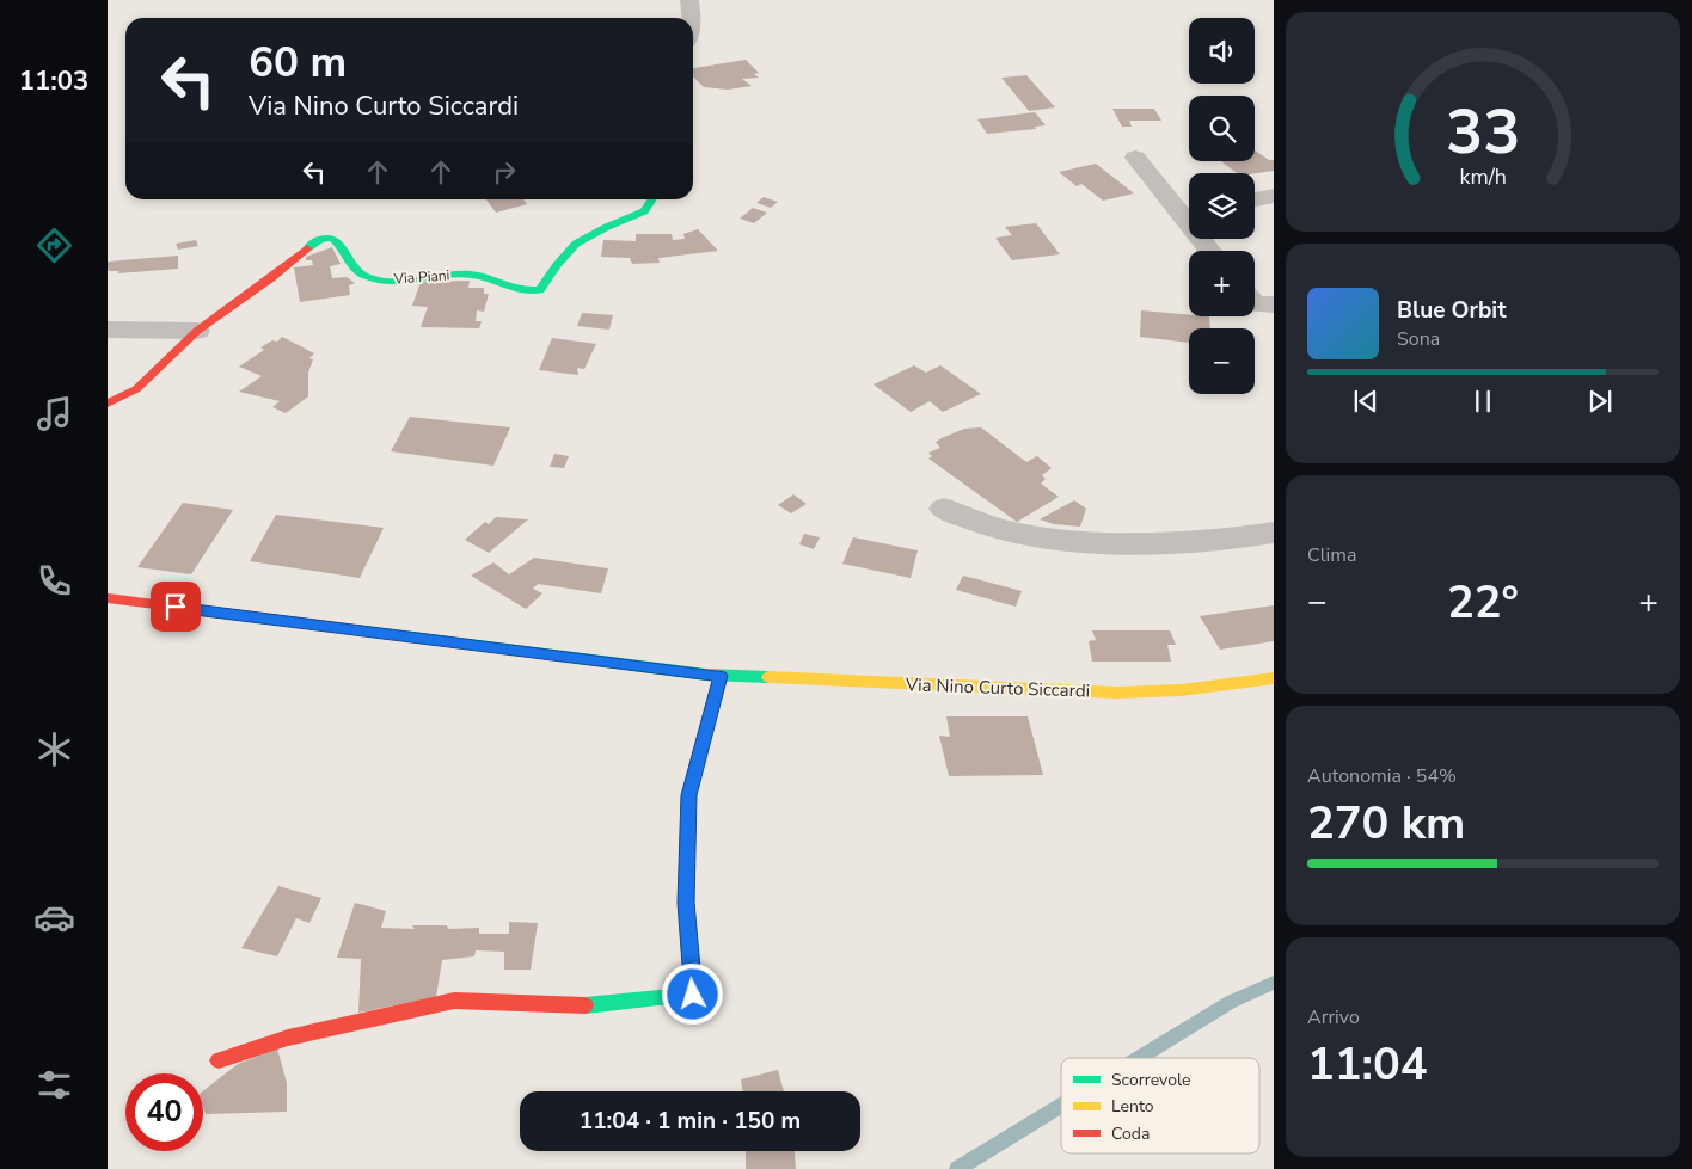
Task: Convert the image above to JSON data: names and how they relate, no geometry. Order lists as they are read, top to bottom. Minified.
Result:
{"streets":{"street":["Via Piani","Via Nino Curto Siccardi"]},"legend":["Scorrevole","Lento","Coda"],"page":{"tabs":"11:03","map_buttons":["+","−"],"turn":["60 m","Via Nino Curto Siccardi"],"song":["Blue Orbit","Sona"],"tile":["Clima",["Autonomia · 54%","270 km"],["Arrivo","11:04"]],"heat":["−","22°","+"],"limit":"40","trip":"11:04 · 1 min · 150 m","gauge":["33","km/h"]}}
